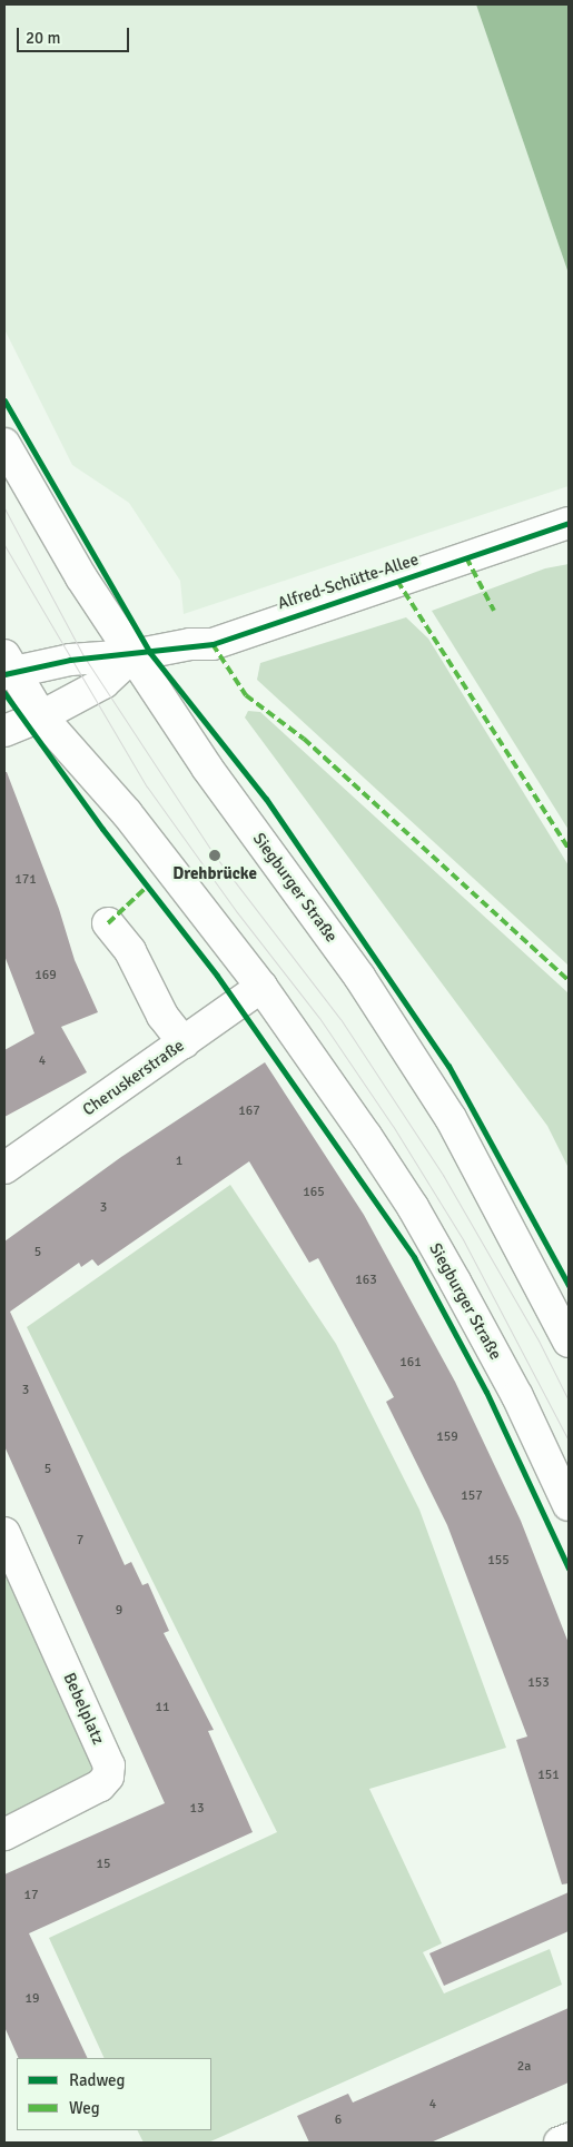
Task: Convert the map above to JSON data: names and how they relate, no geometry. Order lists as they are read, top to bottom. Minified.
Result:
{"streets":{"main road":["Alfred-Schütte-Allee","Siegburger Straße","Cheruskerstraße","Bebelplatz"]},"crossings":[["Alfred-Schütte-Allee","Siegburger Straße"],["Siegburger Straße","Cheruskerstraße"]],"places":["Drehbrücke"],"house_numbers":["171","169","4","167","1","165","3","5","163","161","3","159","5","157","7","155","9","153","11","151","13","15","17","19","2a","4","6"],"legend":["Radweg","Weg"],"scale_bar":"20 m"}
